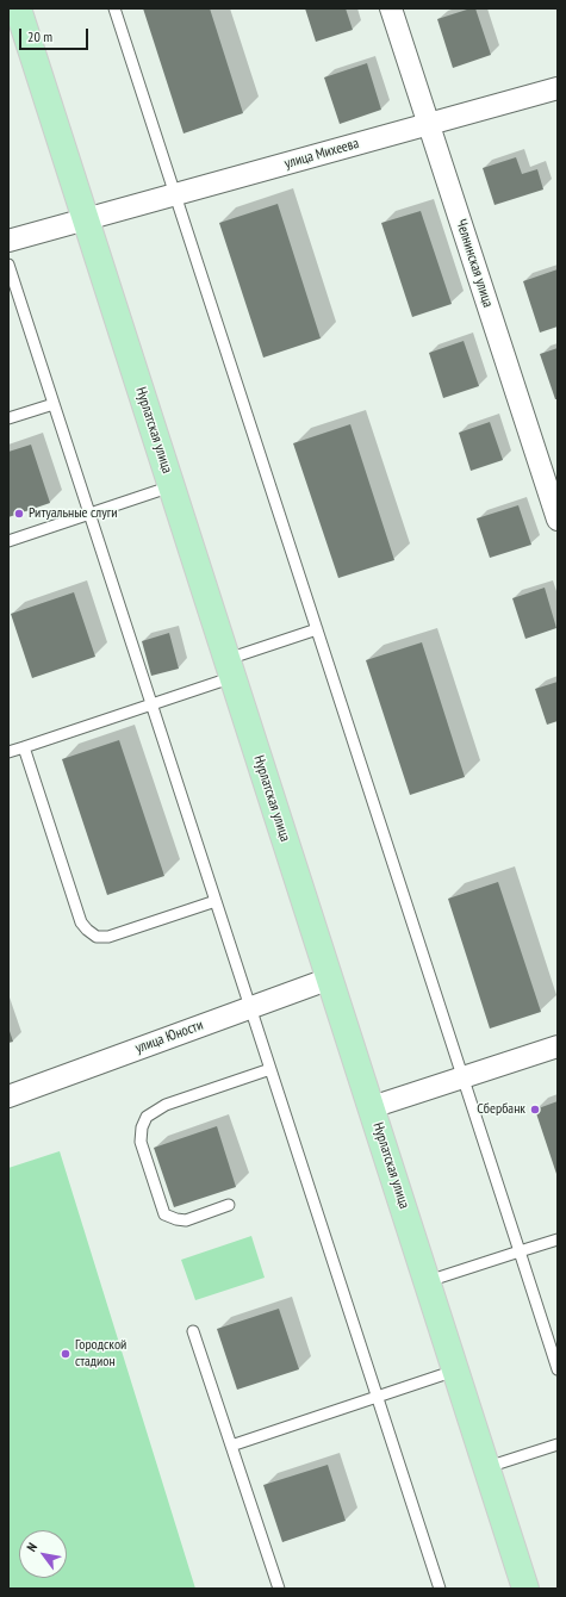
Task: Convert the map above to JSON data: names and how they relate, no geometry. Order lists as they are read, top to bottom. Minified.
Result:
{"streets":{"main road":["Нурлатская улица"],"street":["улица Михеева","Челнинская улица","улица Юности"]},"crossings":[["улица Михеева","Челнинская улица"],["улица Михеева","Нурлатская улица"],["Нурлатская улица","улица Юности"]],"places":["Ритуальные слуги","Сбербанк","Городской стадион"],"scale_bar":"20 m","north":"top left"}
